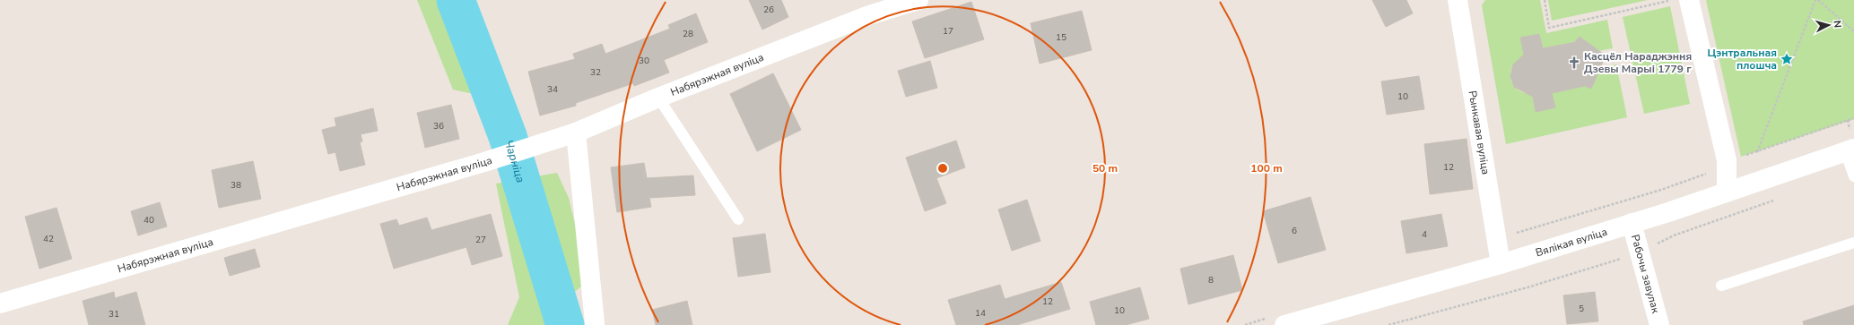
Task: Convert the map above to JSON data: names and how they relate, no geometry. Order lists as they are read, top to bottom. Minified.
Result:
{"streets":{"street":["Набярэжная вуліца","Рынкавая вуліца","Вялікая вуліца","Рабочы завулак"]},"crossings":[["Рынкавая вуліца","Вялікая вуліца"],["Вялікая вуліца","Рабочы завулак"]],"water":["Чарніца"],"places":{"place":["Цэнтральная плошча"],"church":["Касцёл Нараджэння Дзевы Марыі 1779 г"]},"house_numbers":["26","17","28","15","30","32","34","10","36","12","38","40","6","4","42","27","8","12","5","10","14","31"],"north":"right","rings":["50 m","100 m"]}
